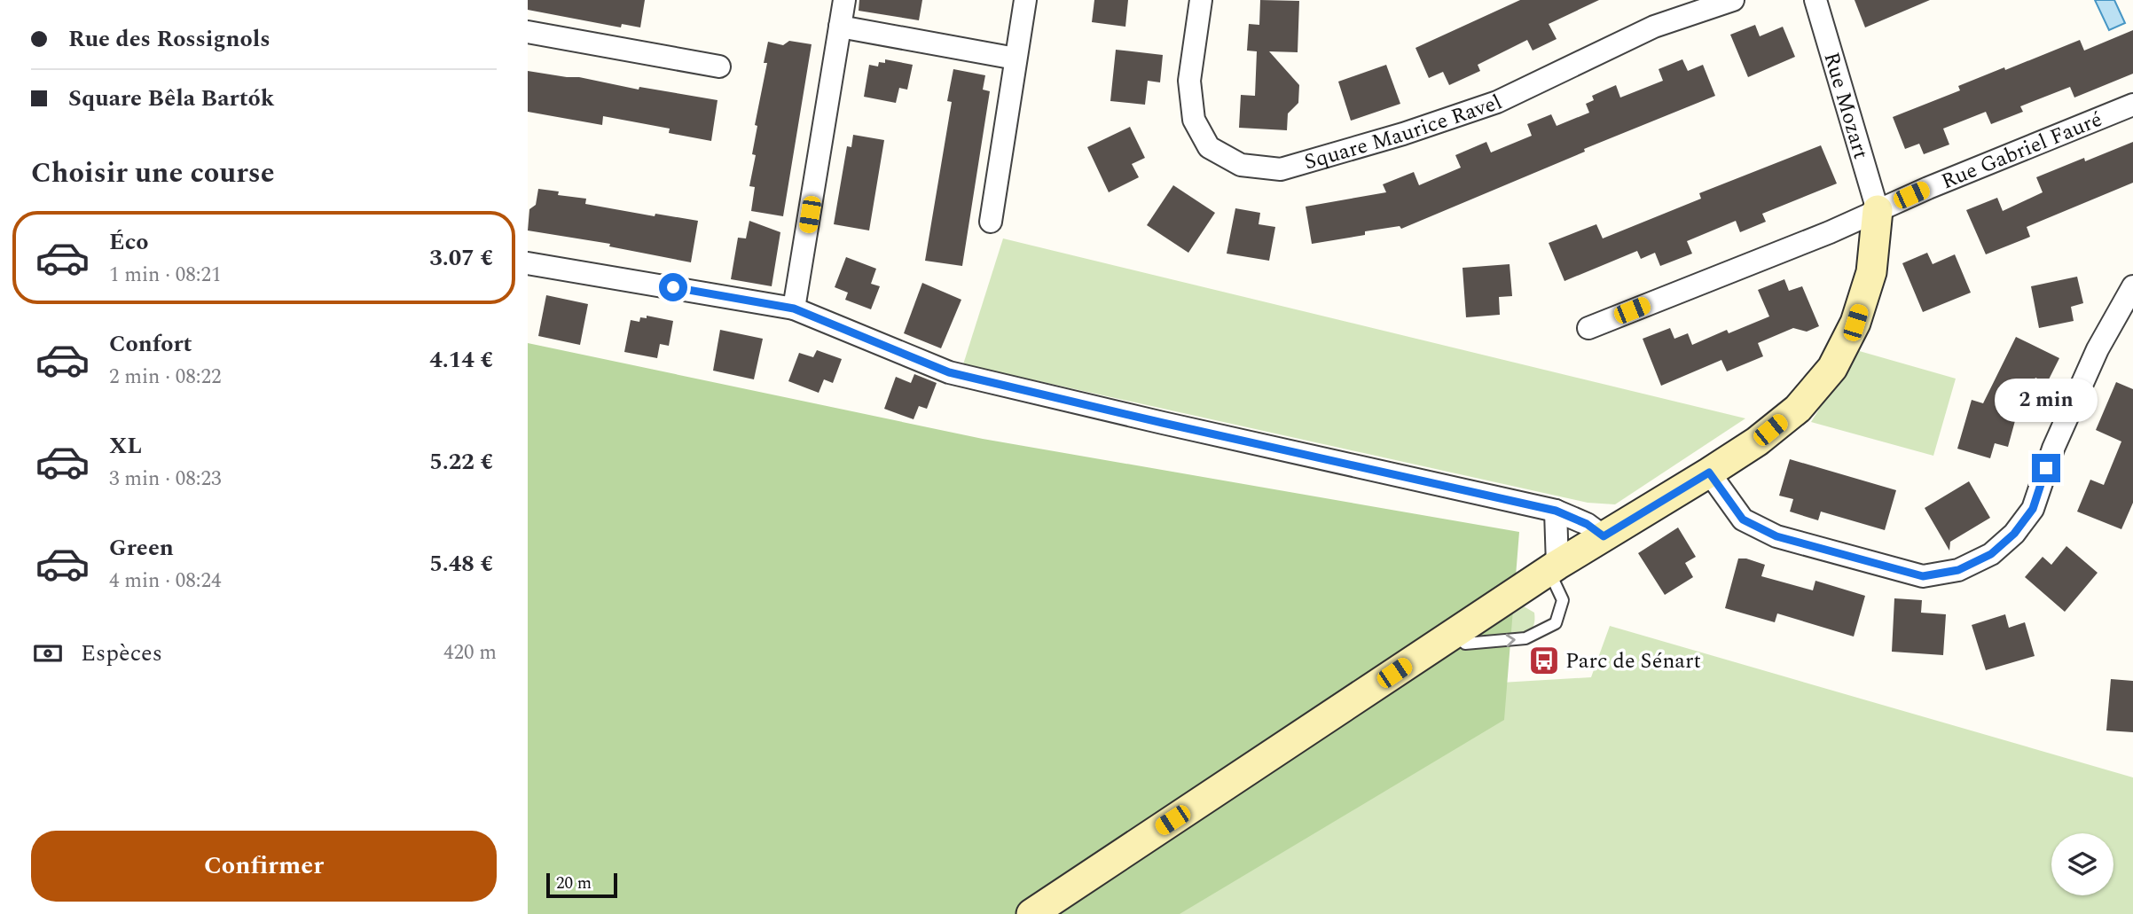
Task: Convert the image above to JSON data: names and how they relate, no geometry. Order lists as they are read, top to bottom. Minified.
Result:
{"streets":{"street":["Rue Mozart","Square Maurice Ravel","Rue Gabriel Fauré"]},"crossings":[["Rue Mozart","Rue Gabriel Fauré"]],"places":{"bus stop":["Parc de Sénart"]},"scale_bar":"20 m","page":{"banner":["Rue des Rossignols","Square Bêla Bartók"],"heading":"Choisir une course","list":[{"name":"Éco","note":"1 min · 08:21","value":"3.07 €"},{"name":"Confort","note":"2 min · 08:22","value":"4.14 €"},{"name":"XL","note":"3 min · 08:23","value":"5.22 €"},{"name":"Green","note":"4 min · 08:24","value":"5.48 €"}],"bubble":"2 min","pay":["Espèces","420 m"],"buttons":"Confirmer","scale":"20 m"}}
